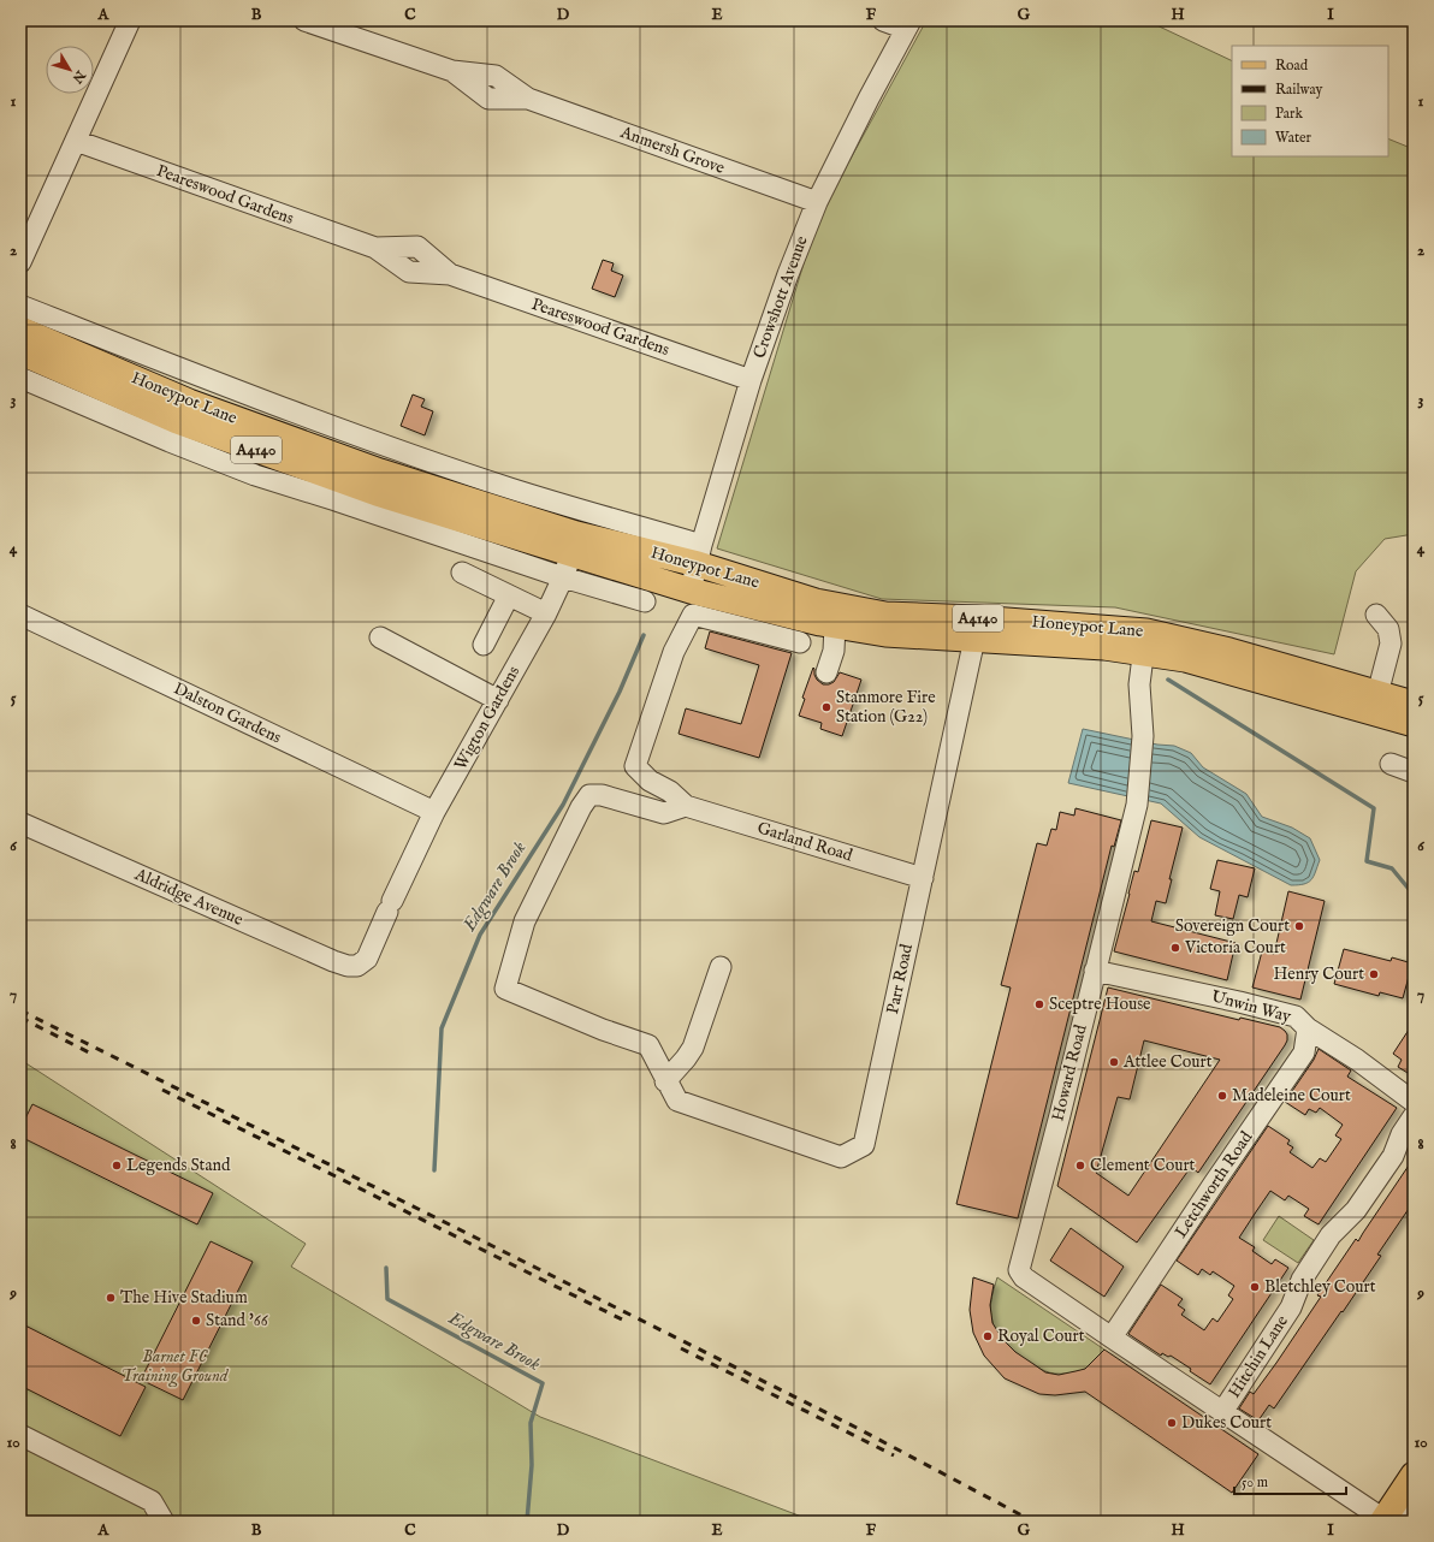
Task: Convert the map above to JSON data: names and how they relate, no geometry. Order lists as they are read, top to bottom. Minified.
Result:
{"streets":{"main road":["Honeypot Lane","A4140"],"street":["Anmersh Grove","Peareswood Gardens","Crowshott Avenue","Dalston Gardens","Wigton Gardens","Garland Road","Aldridge Avenue","Parr Road","Unwin Way","Howard Road","Letchworth Road","Hitchin Lane"]},"crossings":[["Anmersh Grove","Crowshott Avenue"],["Peareswood Gardens","Crowshott Avenue"],["Crowshott Avenue","Honeypot Lane"],["Honeypot Lane","Wigton Gardens"],["Honeypot Lane","Parr Road"],["Honeypot Lane","Howard Road"],["Dalston Gardens","Wigton Gardens"],["Wigton Gardens","Aldridge Avenue"],["Garland Road","Parr Road"],["Unwin Way","Howard Road"],["Unwin Way","Letchworth Road"],["Howard Road","Letchworth Road"],["Howard Road","Hitchin Lane"]],"water":["Edgware Brook"],"parks":["Barnet FC Training Ground"],"places":["Stanmore Fire Station (G22)","Sovereign Court","Victoria Court","Henry Court","Sceptre House","Attlee Court","Madeleine Court","Legends Stand","Clement Court","Bletchley Court","The Hive Stadium","Stand '66","Royal Court","Dukes Court"],"legend":["Road","Railway","Park","Water"],"scale_bar":"50 m","north":"bottom right","grid":{"columns":["A","B","C","D","E","F","G","H","I"],"rows":["1","2","3","4","5","6","7","8","9","10"]}}
